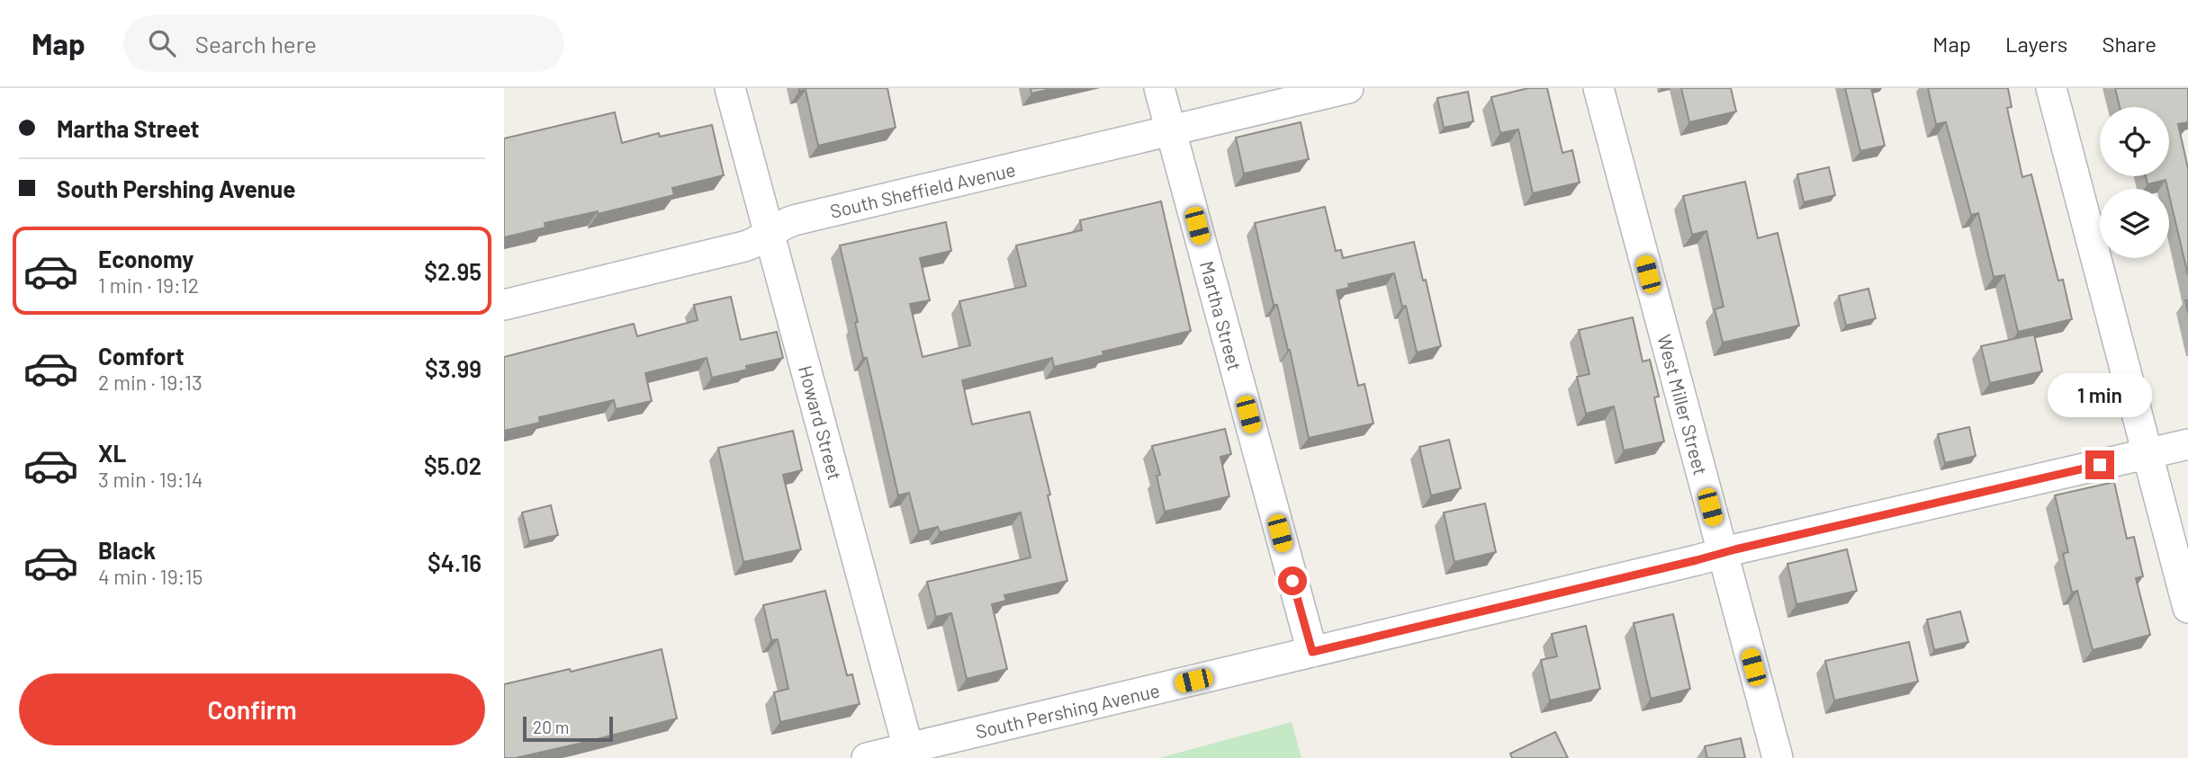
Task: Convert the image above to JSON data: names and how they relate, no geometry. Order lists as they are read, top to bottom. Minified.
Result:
{"streets":{"street":["South Sheffield Avenue","Martha Street","West Miller Street","Howard Street","South Pershing Avenue"]},"crossings":[["South Sheffield Avenue","Martha Street"],["South Sheffield Avenue","Howard Street"],["Martha Street","South Pershing Avenue"],["West Miller Street","South Pershing Avenue"],["Howard Street","South Pershing Avenue"]],"scale_bar":"20 m","page":{"header":"Map","search":"Search here","nav":["Map","Layers","Share"],"banner":["Martha Street","South Pershing Avenue"],"list":[{"name":"Economy","note":"1 min · 19:12","value":"$2.95"},{"name":"Comfort","note":"2 min · 19:13","value":"$3.99"},{"name":"XL","note":"3 min · 19:14","value":"$5.02"},{"name":"Black","note":"4 min · 19:15","value":"$4.16"}],"bubble":"1 min","buttons":"Confirm","scale":"20 m"}}
